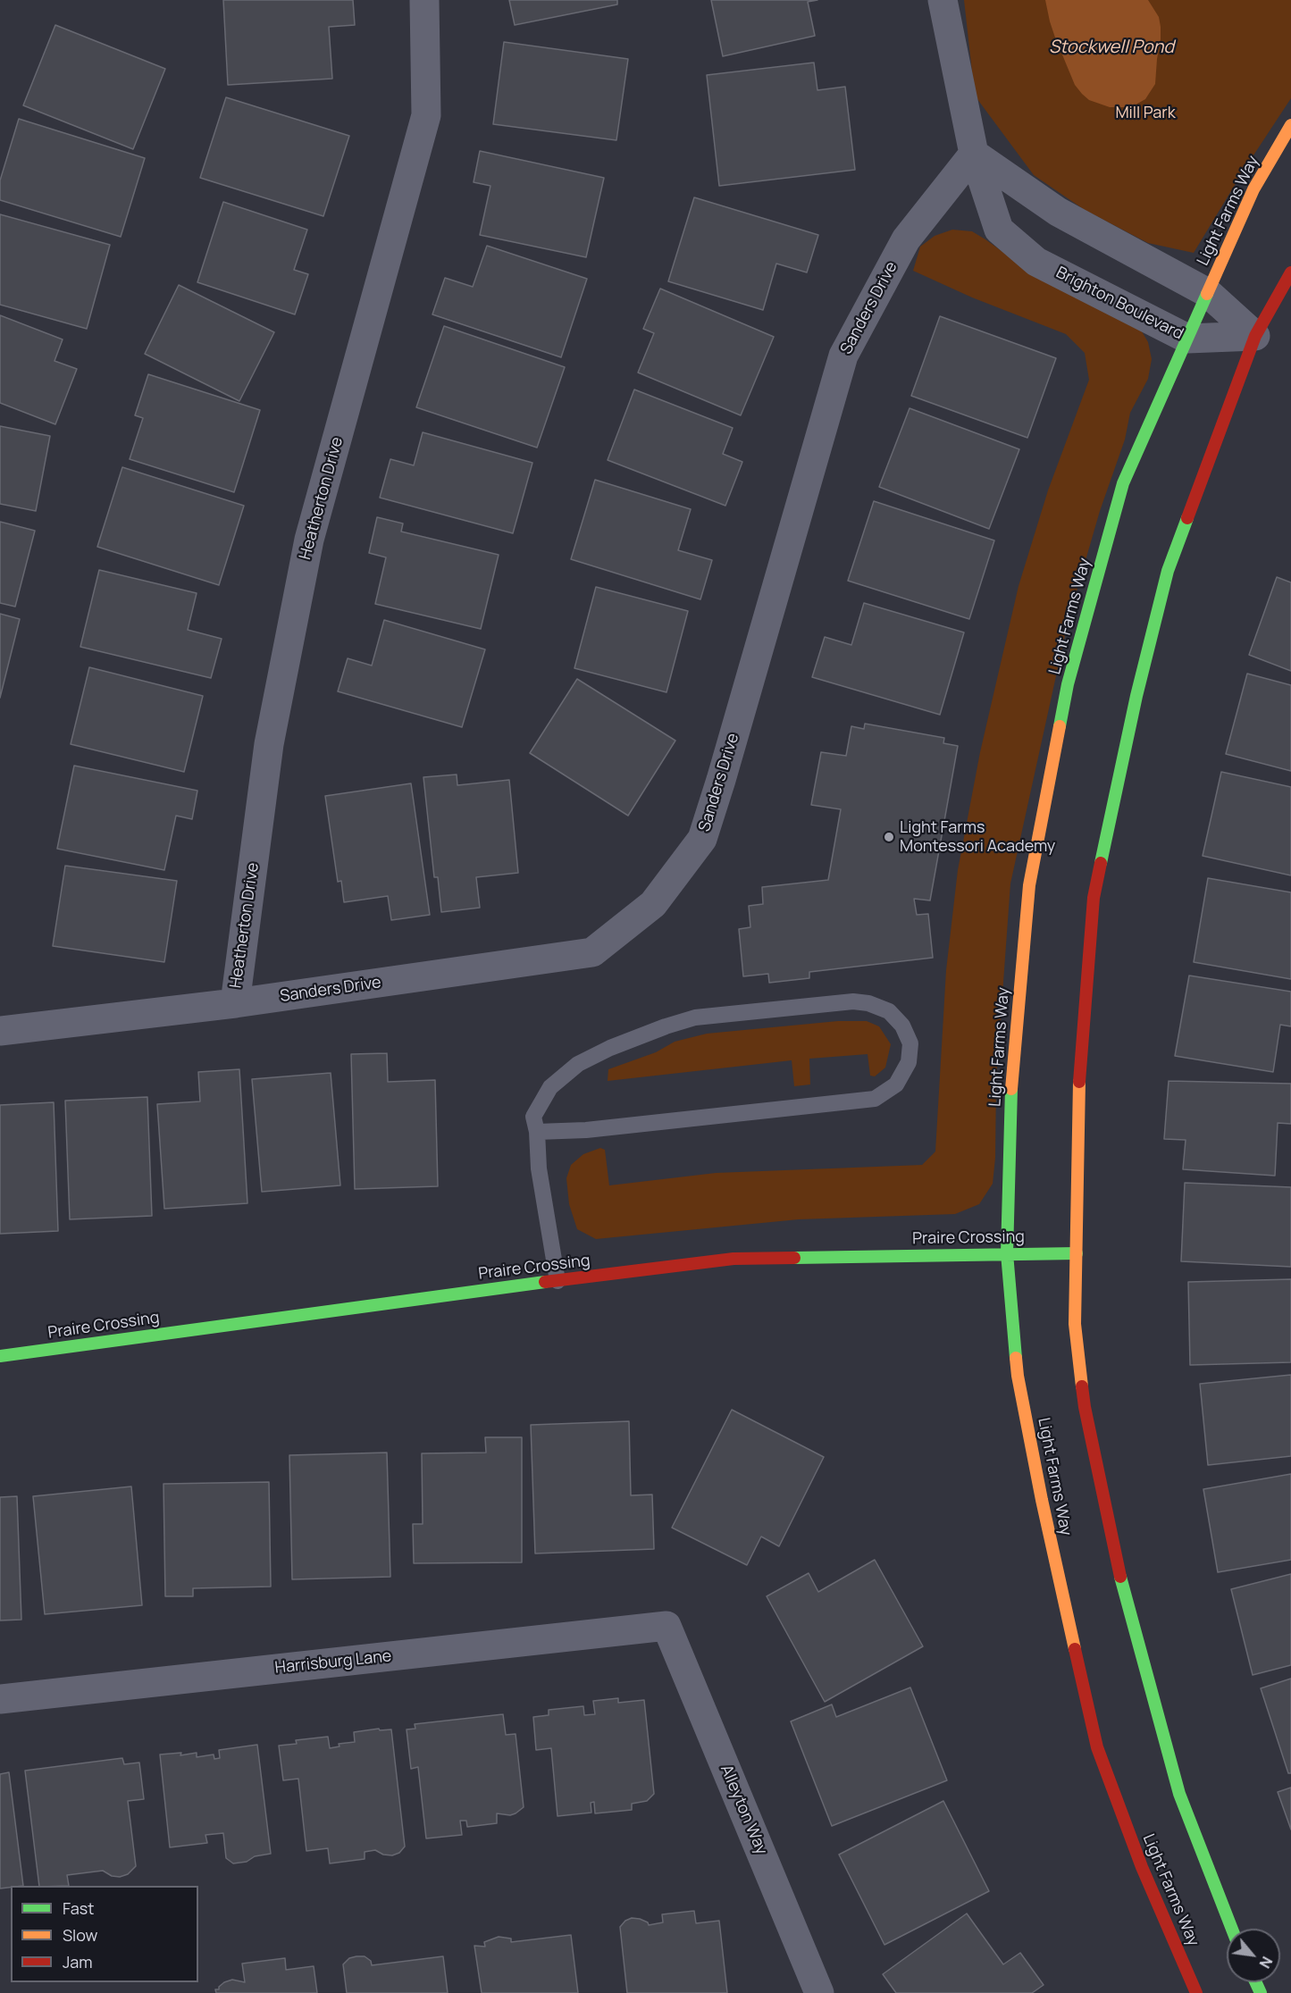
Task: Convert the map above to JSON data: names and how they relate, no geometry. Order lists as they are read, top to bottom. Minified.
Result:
{"streets":{"street":["Light Farms Way","Brighton Boulevard","Sanders Drive","Heatherton Drive","Praire Crossing","Harrisburg Lane","Alleyton Way"]},"crossings":[["Light Farms Way","Brighton Boulevard"],["Light Farms Way","Praire Crossing"],["Brighton Boulevard","Sanders Drive"],["Sanders Drive","Heatherton Drive"],["Harrisburg Lane","Alleyton Way"]],"water":["Stockwell Pond"],"parks":["Mill Park"],"places":["Light Farms Montessori Academy"],"legend":["Fast","Slow","Jam"],"north":"bottom right"}
